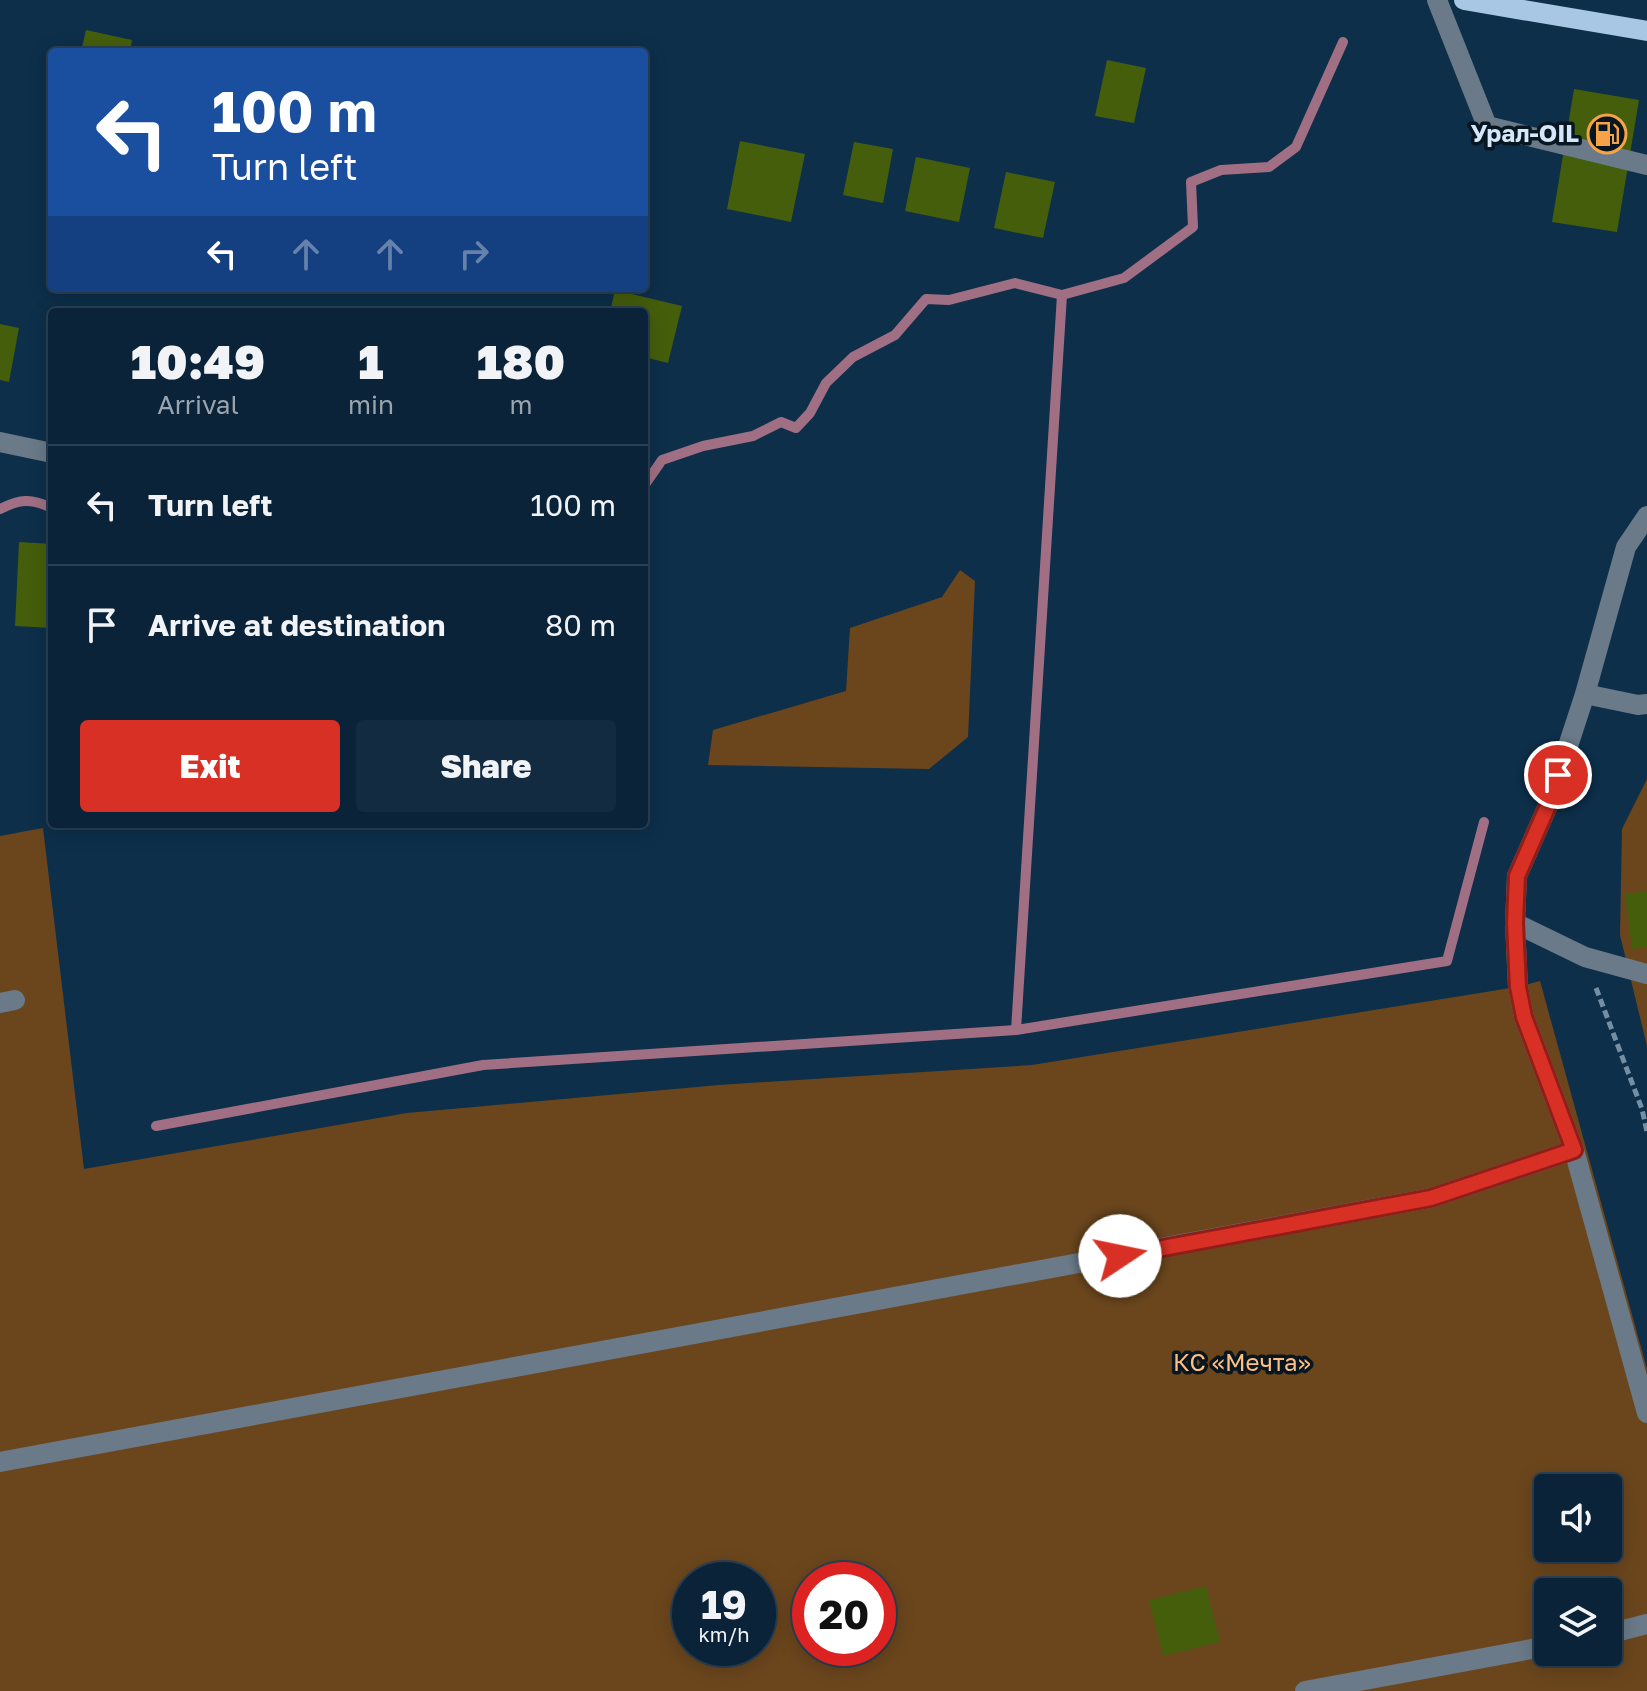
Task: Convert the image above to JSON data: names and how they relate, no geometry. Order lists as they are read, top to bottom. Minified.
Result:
{"parks":["КС «Мечта»"],"places":{"fuel station":["Урал-OIL"]},"page":{"turn":["100 m","Turn left"],"eta":["10:49","Arrival","1","min","180","m"],"list":[{"name":"Turn left","value":"100 m"},{"name":"Arrive at destination","value":"80 m"}],"buttons":["Exit","Share"],"speed":"19 km/h","limit":"20"}}
